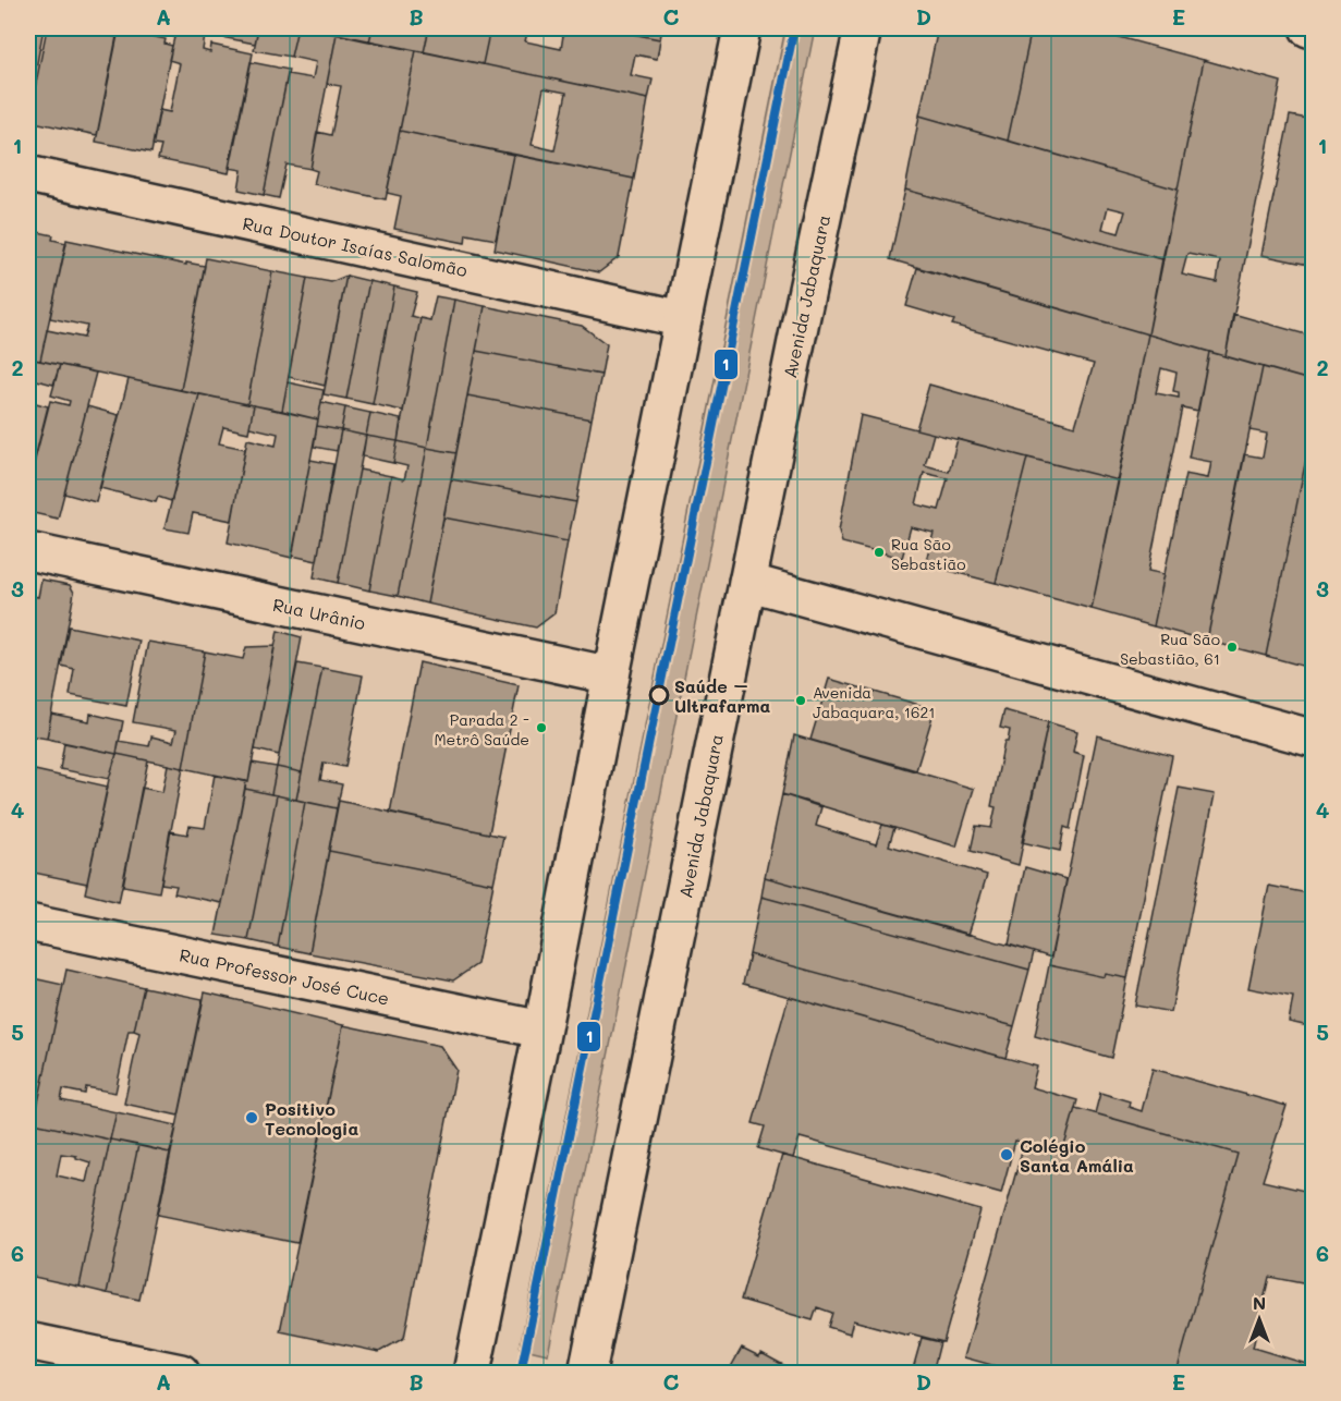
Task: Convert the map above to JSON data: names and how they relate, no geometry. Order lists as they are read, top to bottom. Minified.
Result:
{"streets":{"main road":["Rua Doutor Isaías Salomão","Avenida Jabaquara","Rua Urânio","Rua Professor José Cuce"]},"places":["Rua São Sebastião","Rua São Sebastião, 61","Saúde – Ultrafarma","Avenida Jabaquara, 1621","Parada 2 - Metrô Saúde","Positivo Tecnologia","Colégio Santa Amália"],"lines":["transit line 1"],"north":"top","grid":{"columns":["A","B","C","D","E"],"rows":["1","2","3","4","5","6"]}}
